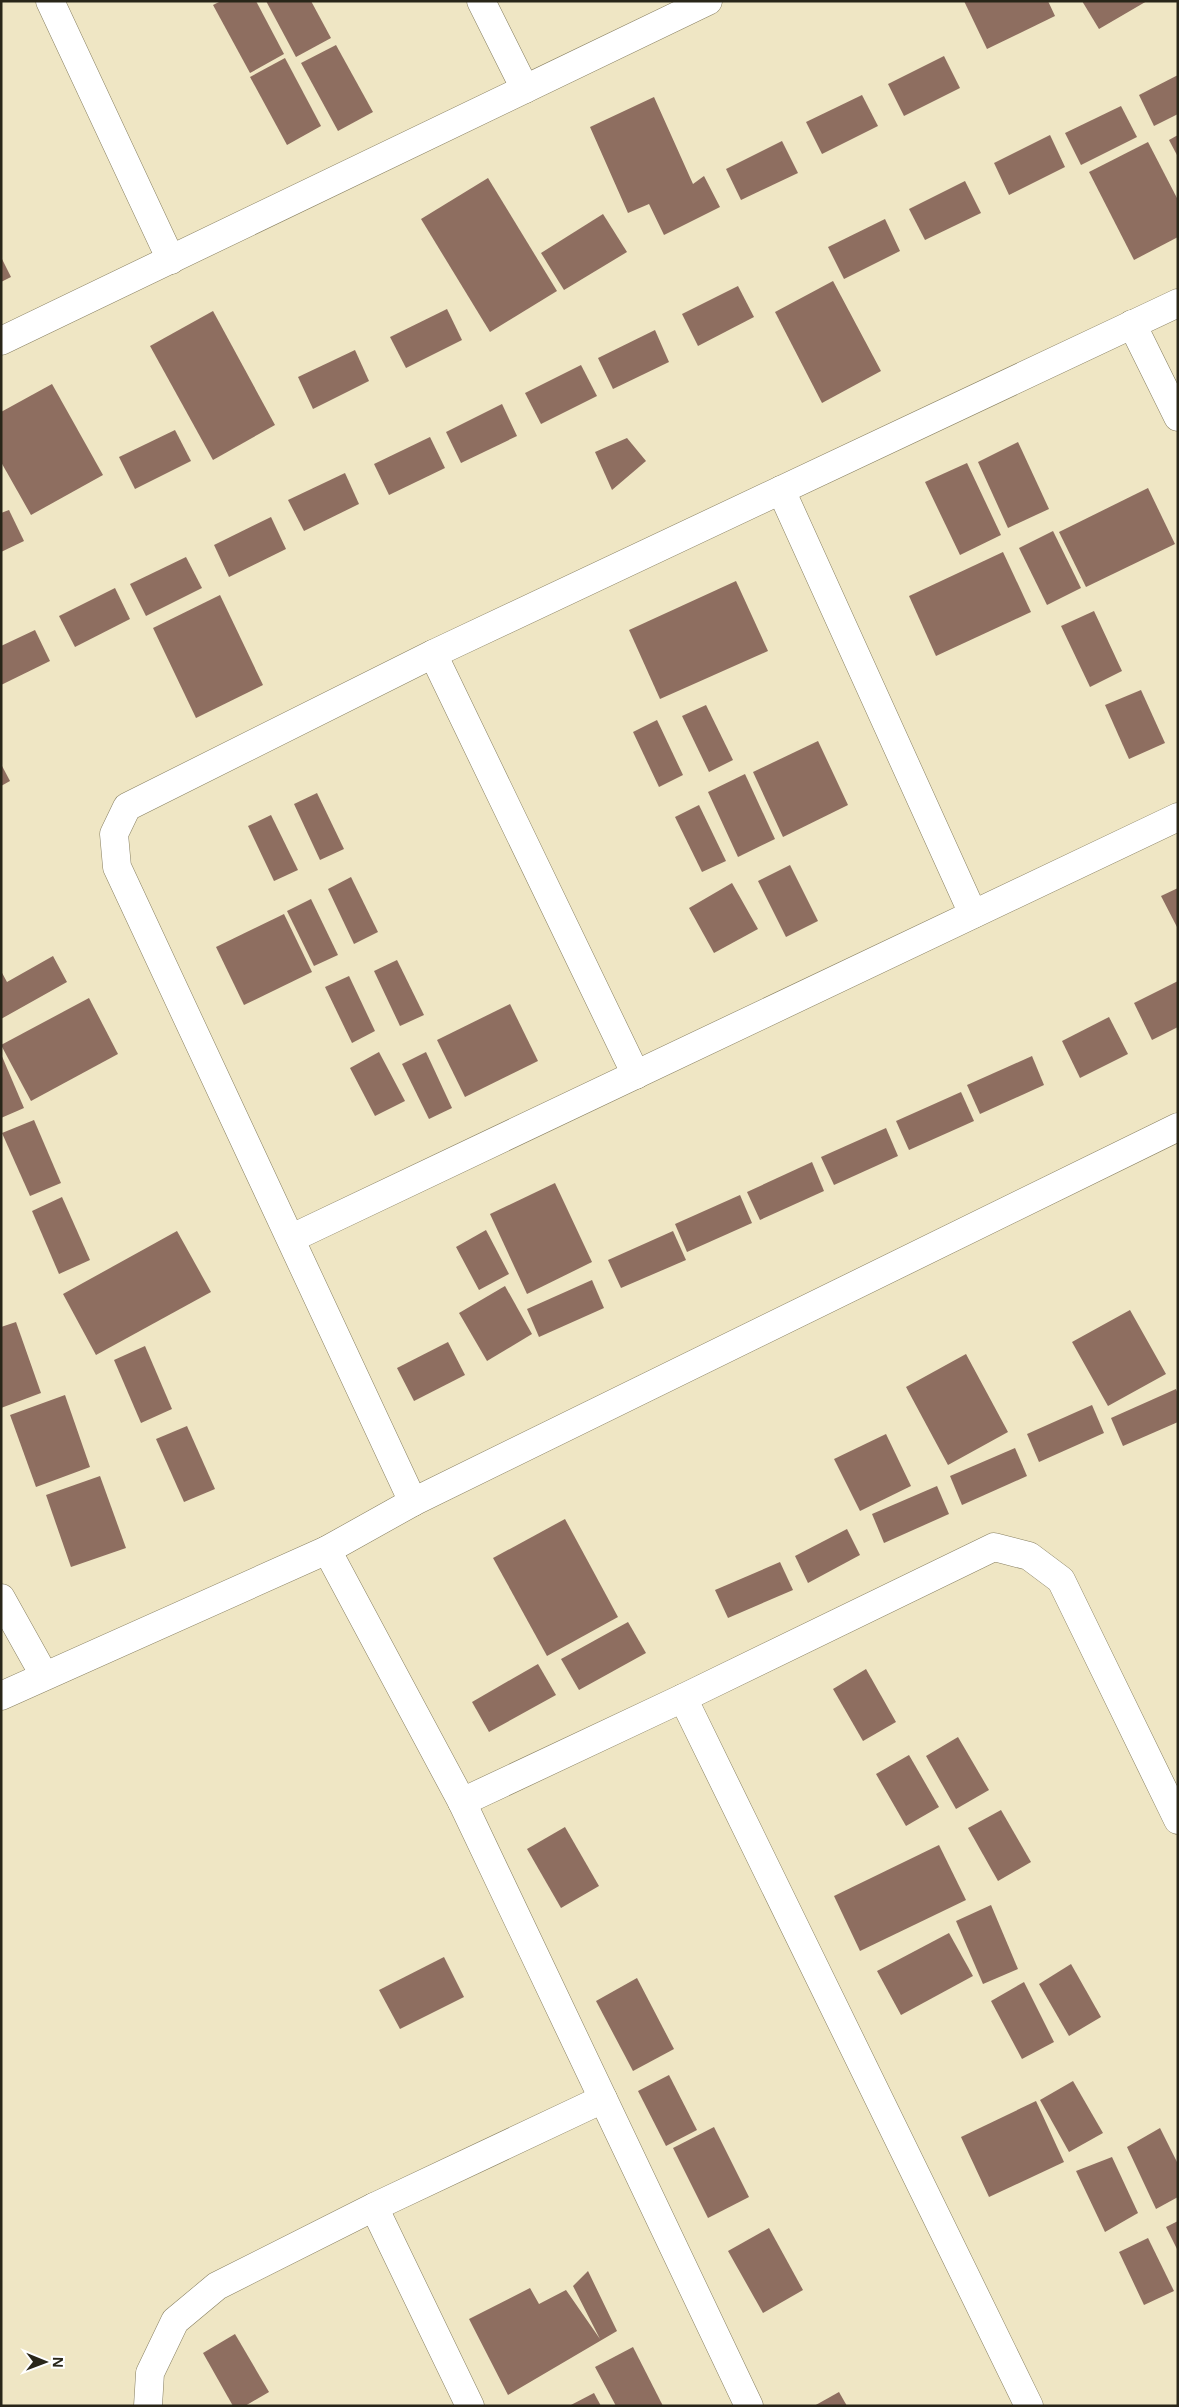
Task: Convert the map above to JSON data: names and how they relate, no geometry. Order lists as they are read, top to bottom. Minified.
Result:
{"north":"right"}
